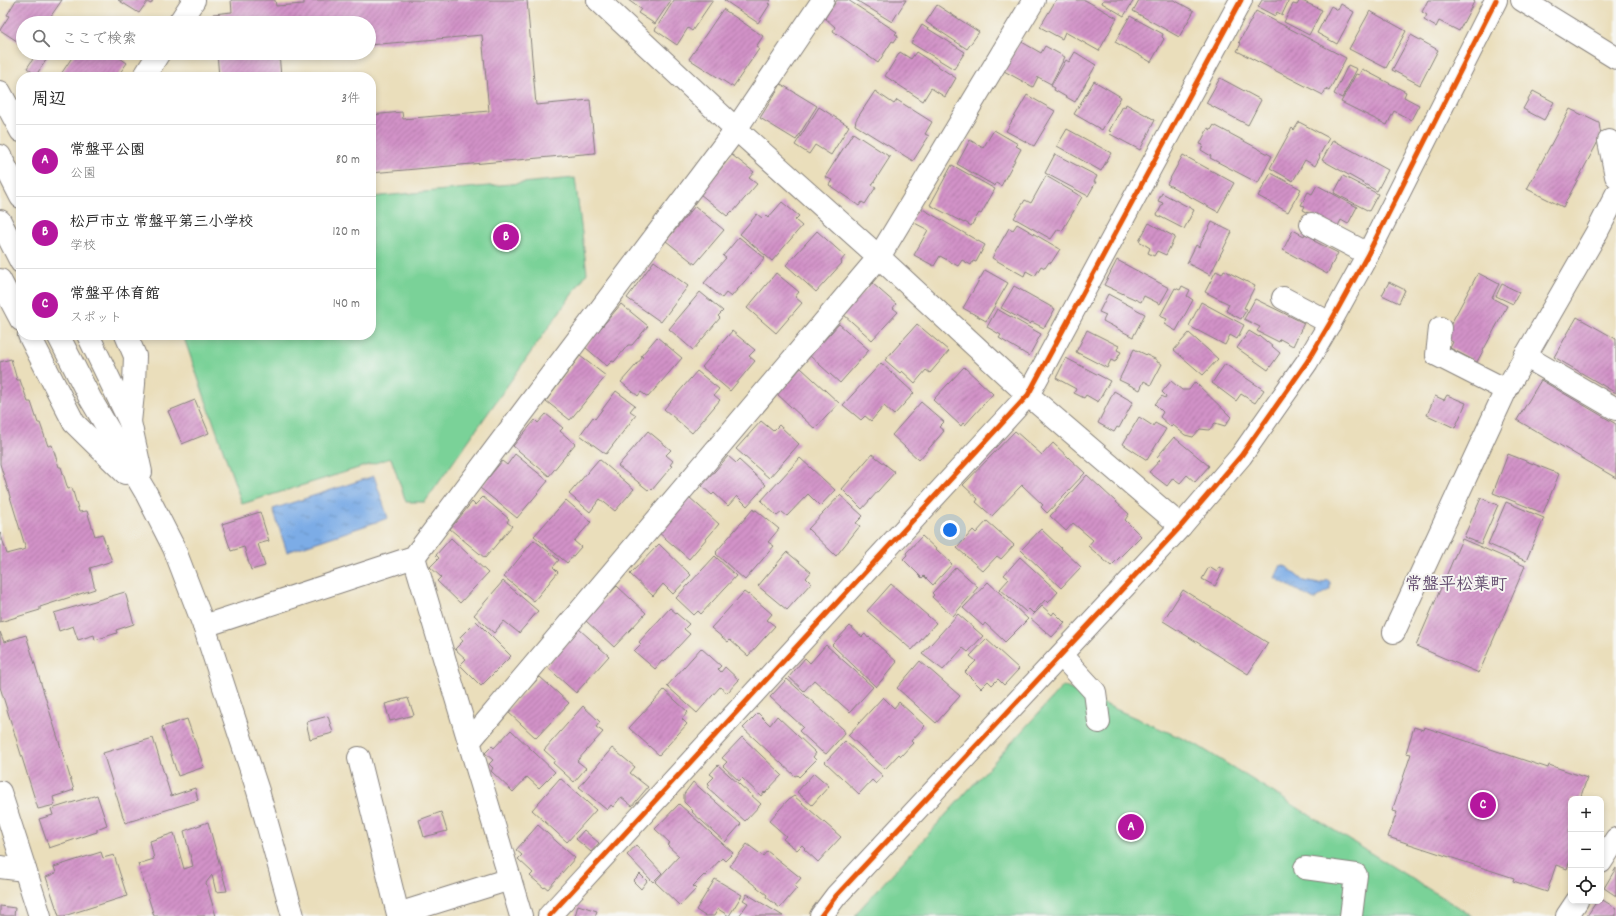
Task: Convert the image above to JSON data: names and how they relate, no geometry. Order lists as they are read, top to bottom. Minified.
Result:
{"districts":["常盤平松葉町"],"page":{"search":"ここで検索","heading":["周辺","3件"],"list":[{"mark":"A","name":"常盤平公園","note":"公園","value":"80 m"},{"mark":"B","name":"松戸市立 常盤平第三小学校","note":"学校","value":"120 m"},{"mark":"C","name":"常盤平体育館","note":"スポット","value":"140 m"}],"pins":["B","C","A"],"map_buttons":["+","−"]}}
